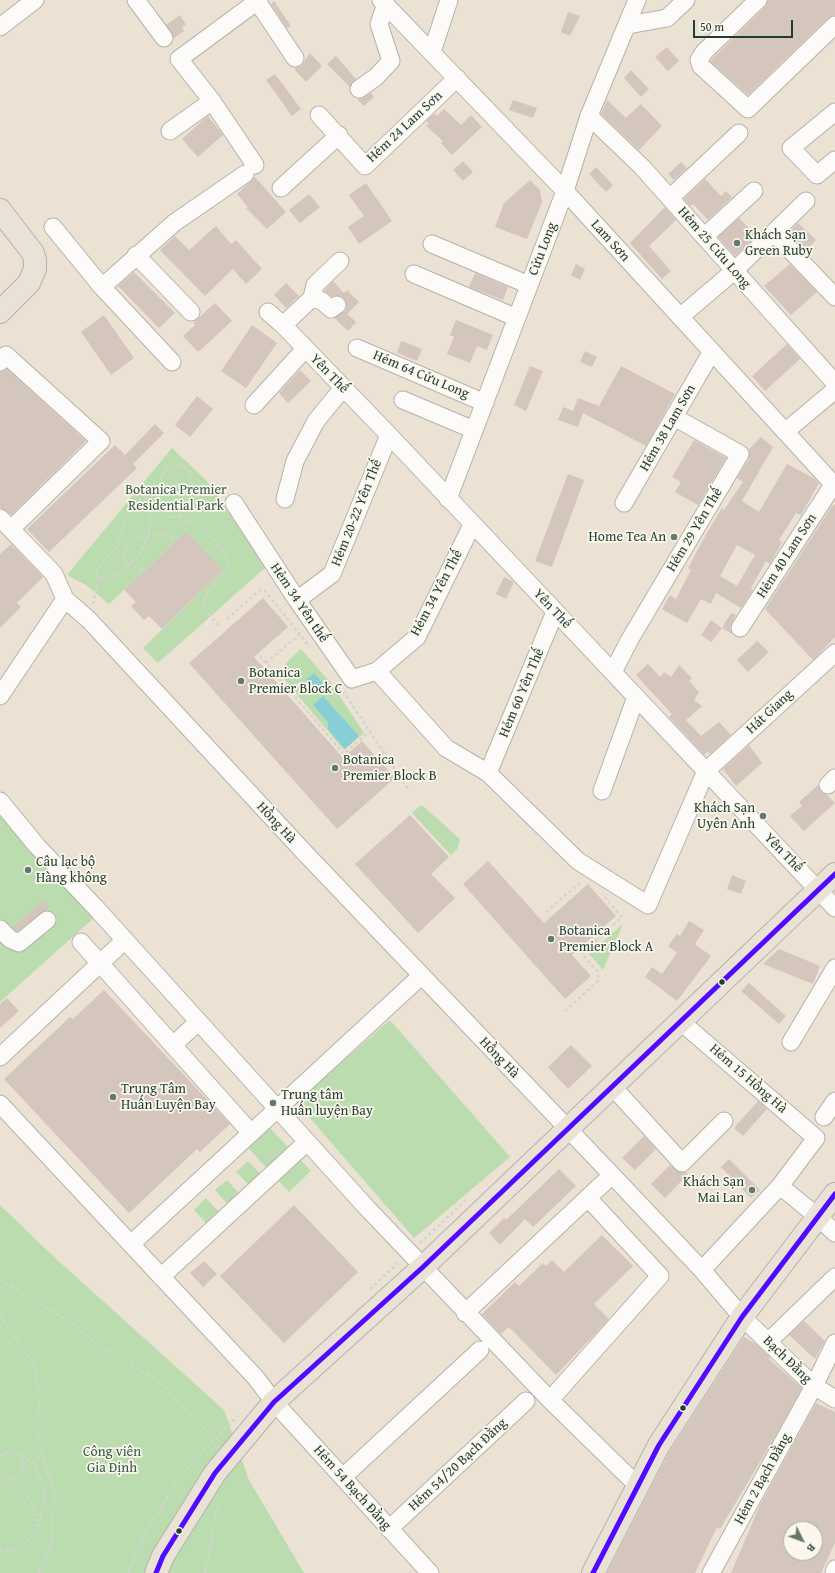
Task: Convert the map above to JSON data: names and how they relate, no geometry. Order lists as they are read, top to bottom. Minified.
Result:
{"streets":{"street":["Hẻm 24 Lam Sơn","Lam Sơn","Hẻm 25 Cửu Long","Cửu Long","Yên Thế","Hẻm 64 Cửu Long","Hẻm 38 Lam Sơn","Hẻm 20-22 Yên Thế","Hẻm 29 Yên Thế","Hẻm 40 Lam Sơn","Hẻm 34 Yên Thế","Hẻm 34 Yên thế","Hẻm 60 Yên Thế","Hát Giang","Hồng Hà","Hẻm 15 Hồng Hà","Bạch Đằng","Hẻm 54/20 Bạch Đằng","Hẻm 2 Bạch Đằng","Hẻm 54 Bạch Đằng"]},"crossings":[["Hẻm 24 Lam Sơn","Lam Sơn"],["Lam Sơn","Cửu Long"],["Lam Sơn","Hẻm 38 Lam Sơn"],["Lam Sơn","Hẻm 40 Lam Sơn"],["Hẻm 25 Cửu Long","Cửu Long"],["Cửu Long","Yên Thế"],["Cửu Long","Hẻm 64 Cửu Long"],["Yên Thế","Hẻm 20-22 Yên Thế"],["Yên Thế","Hẻm 29 Yên Thế"],["Yên Thế","Hẻm 34 Yên Thế"],["Yên Thế","Hẻm 60 Yên Thế"],["Yên Thế","Hát Giang"],["Hẻm 38 Lam Sơn","Hẻm 29 Yên Thế"],["Hẻm 20-22 Yên Thế","Hẻm 34 Yên thế"],["Hẻm 34 Yên Thế","Hẻm 34 Yên thế"],["Hồng Hà","Bạch Đằng"],["Bạch Đằng","Hẻm 2 Bạch Đằng"],["Hẻm 54/20 Bạch Đằng","Hẻm 54 Bạch Đằng"]],"parks":["Botanica Premier Residential Park","Công viên Gia Định"],"places":["Khách Sạn Green Ruby","Home Tea An","Botanica Premier Block C","Botanica Premier Block B","Khách Sạn Uyên Anh","Câu lạc bộ Hàng không","Botanica Premier Block A","Trung Tâm Huấn Luyện Bay","Trung tâm Huấn luyện Bay","Khách Sạn Mai Lan"],"scale_bar":"50 m","north":"bottom right"}
